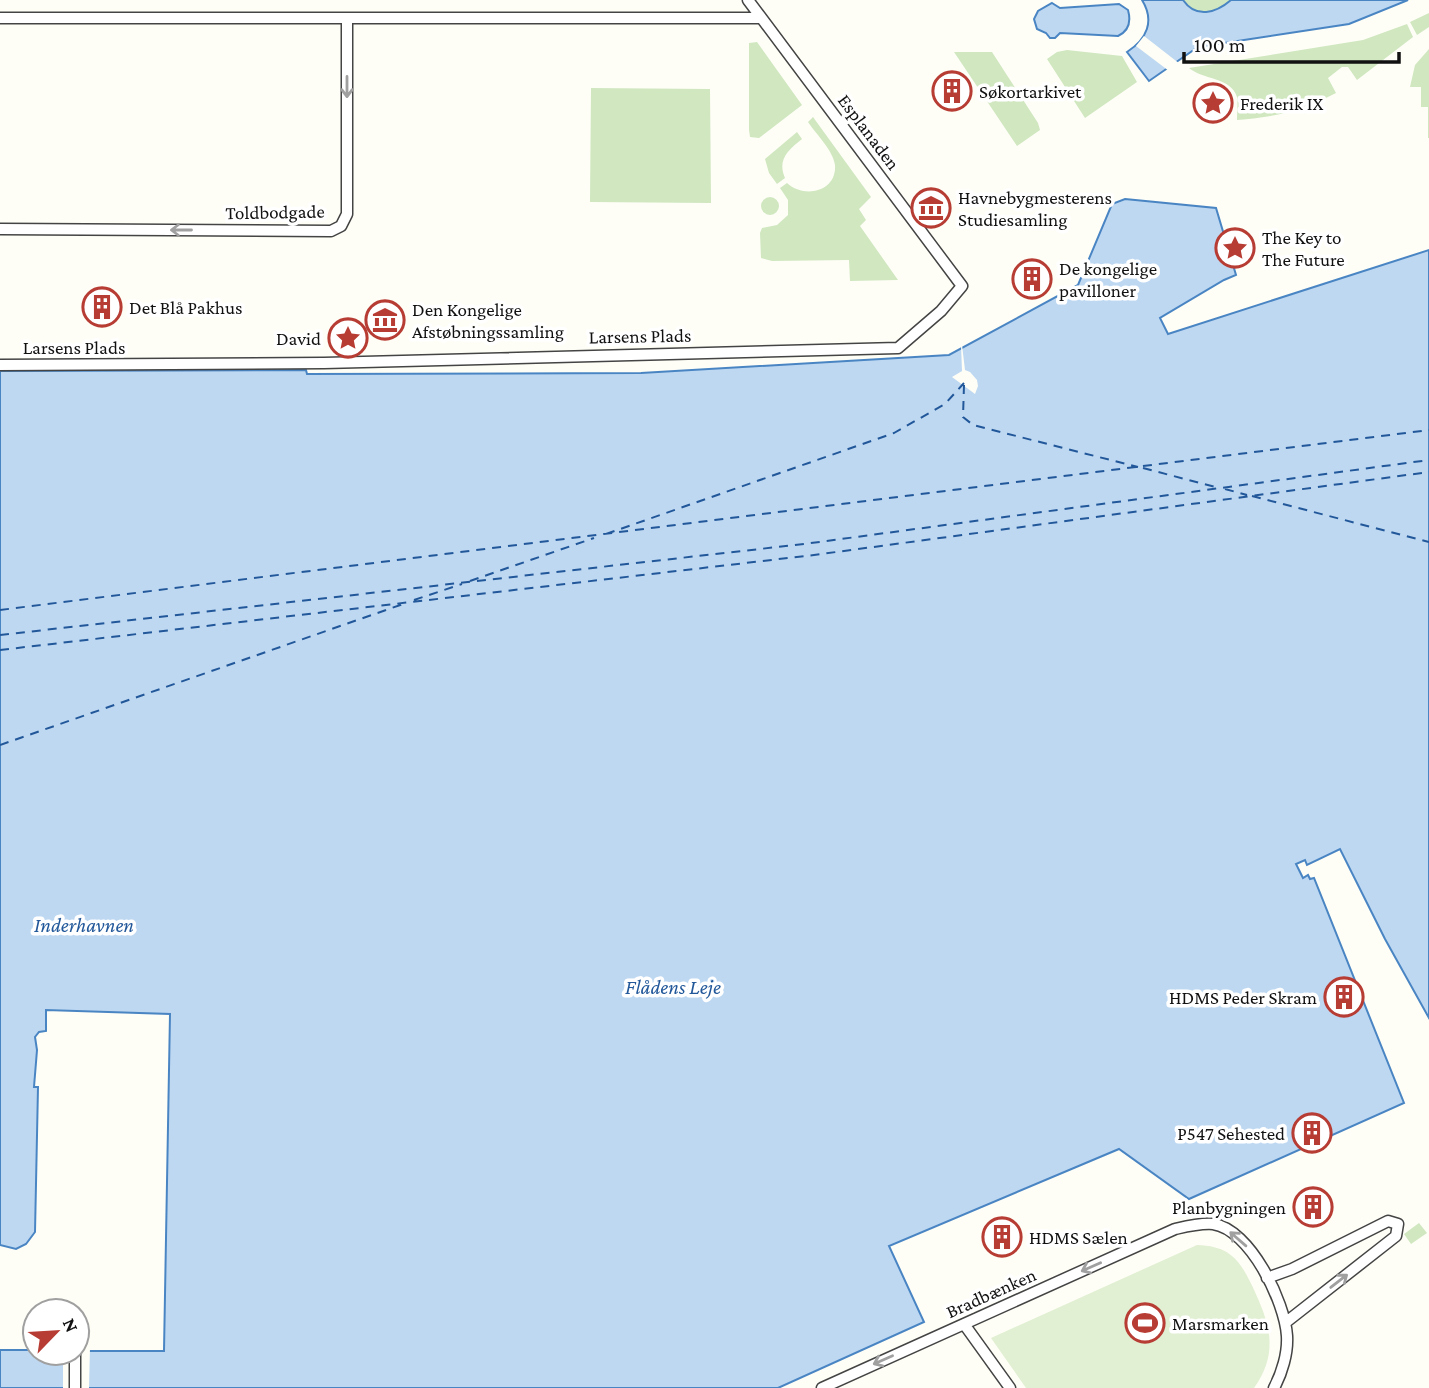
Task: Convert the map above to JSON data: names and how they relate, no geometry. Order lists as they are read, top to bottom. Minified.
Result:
{"streets":{"street":["Esplanaden","Toldbodgade","Larsens Plads","Bradbænken"]},"crossings":[["Esplanaden","Larsens Plads"]],"one_way":["Bradbænken"],"water":["Inderhavnen","Flådens Leje"],"places":{"building":["Søkortarkivet","De kongelige pavilloner","Det Blå Pakhus","HDMS Peder Skram","P547 Sehested","Planbygningen","HDMS Sælen"],"place":["Frederik IX","The Key to The Future","David"],"museum":["Havnebygmesterens Studiesamling","Den Kongelige Afstøbningssamling"],"sports":["Marsmarken"]},"scale_bar":"100 m","north":"top right"}
